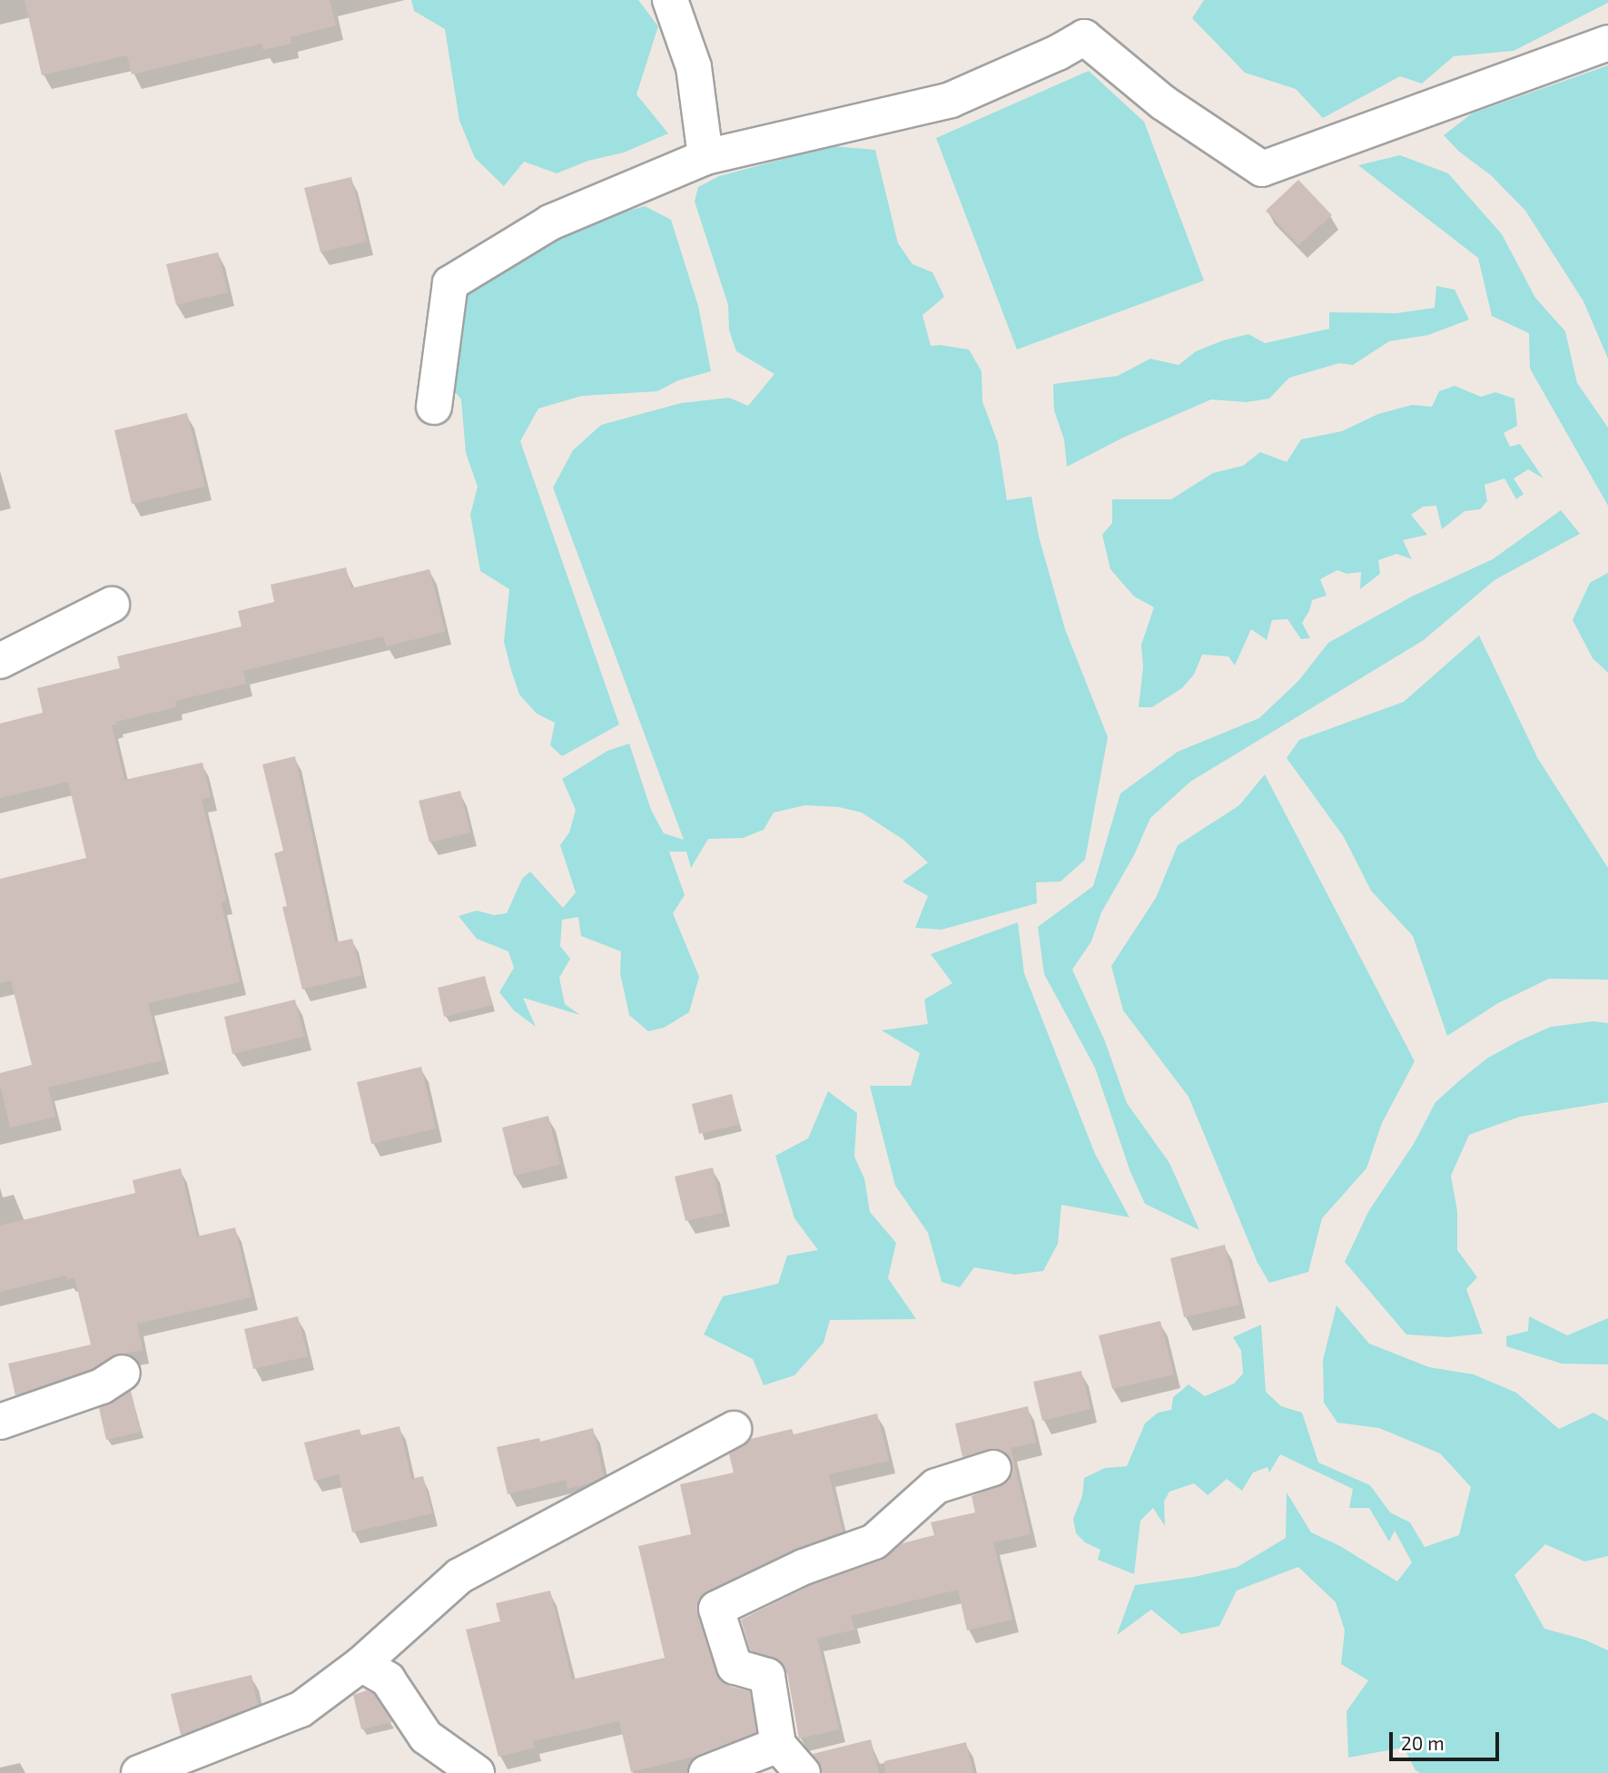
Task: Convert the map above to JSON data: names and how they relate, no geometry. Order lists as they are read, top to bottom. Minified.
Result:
{"scale_bar":"20 m"}
